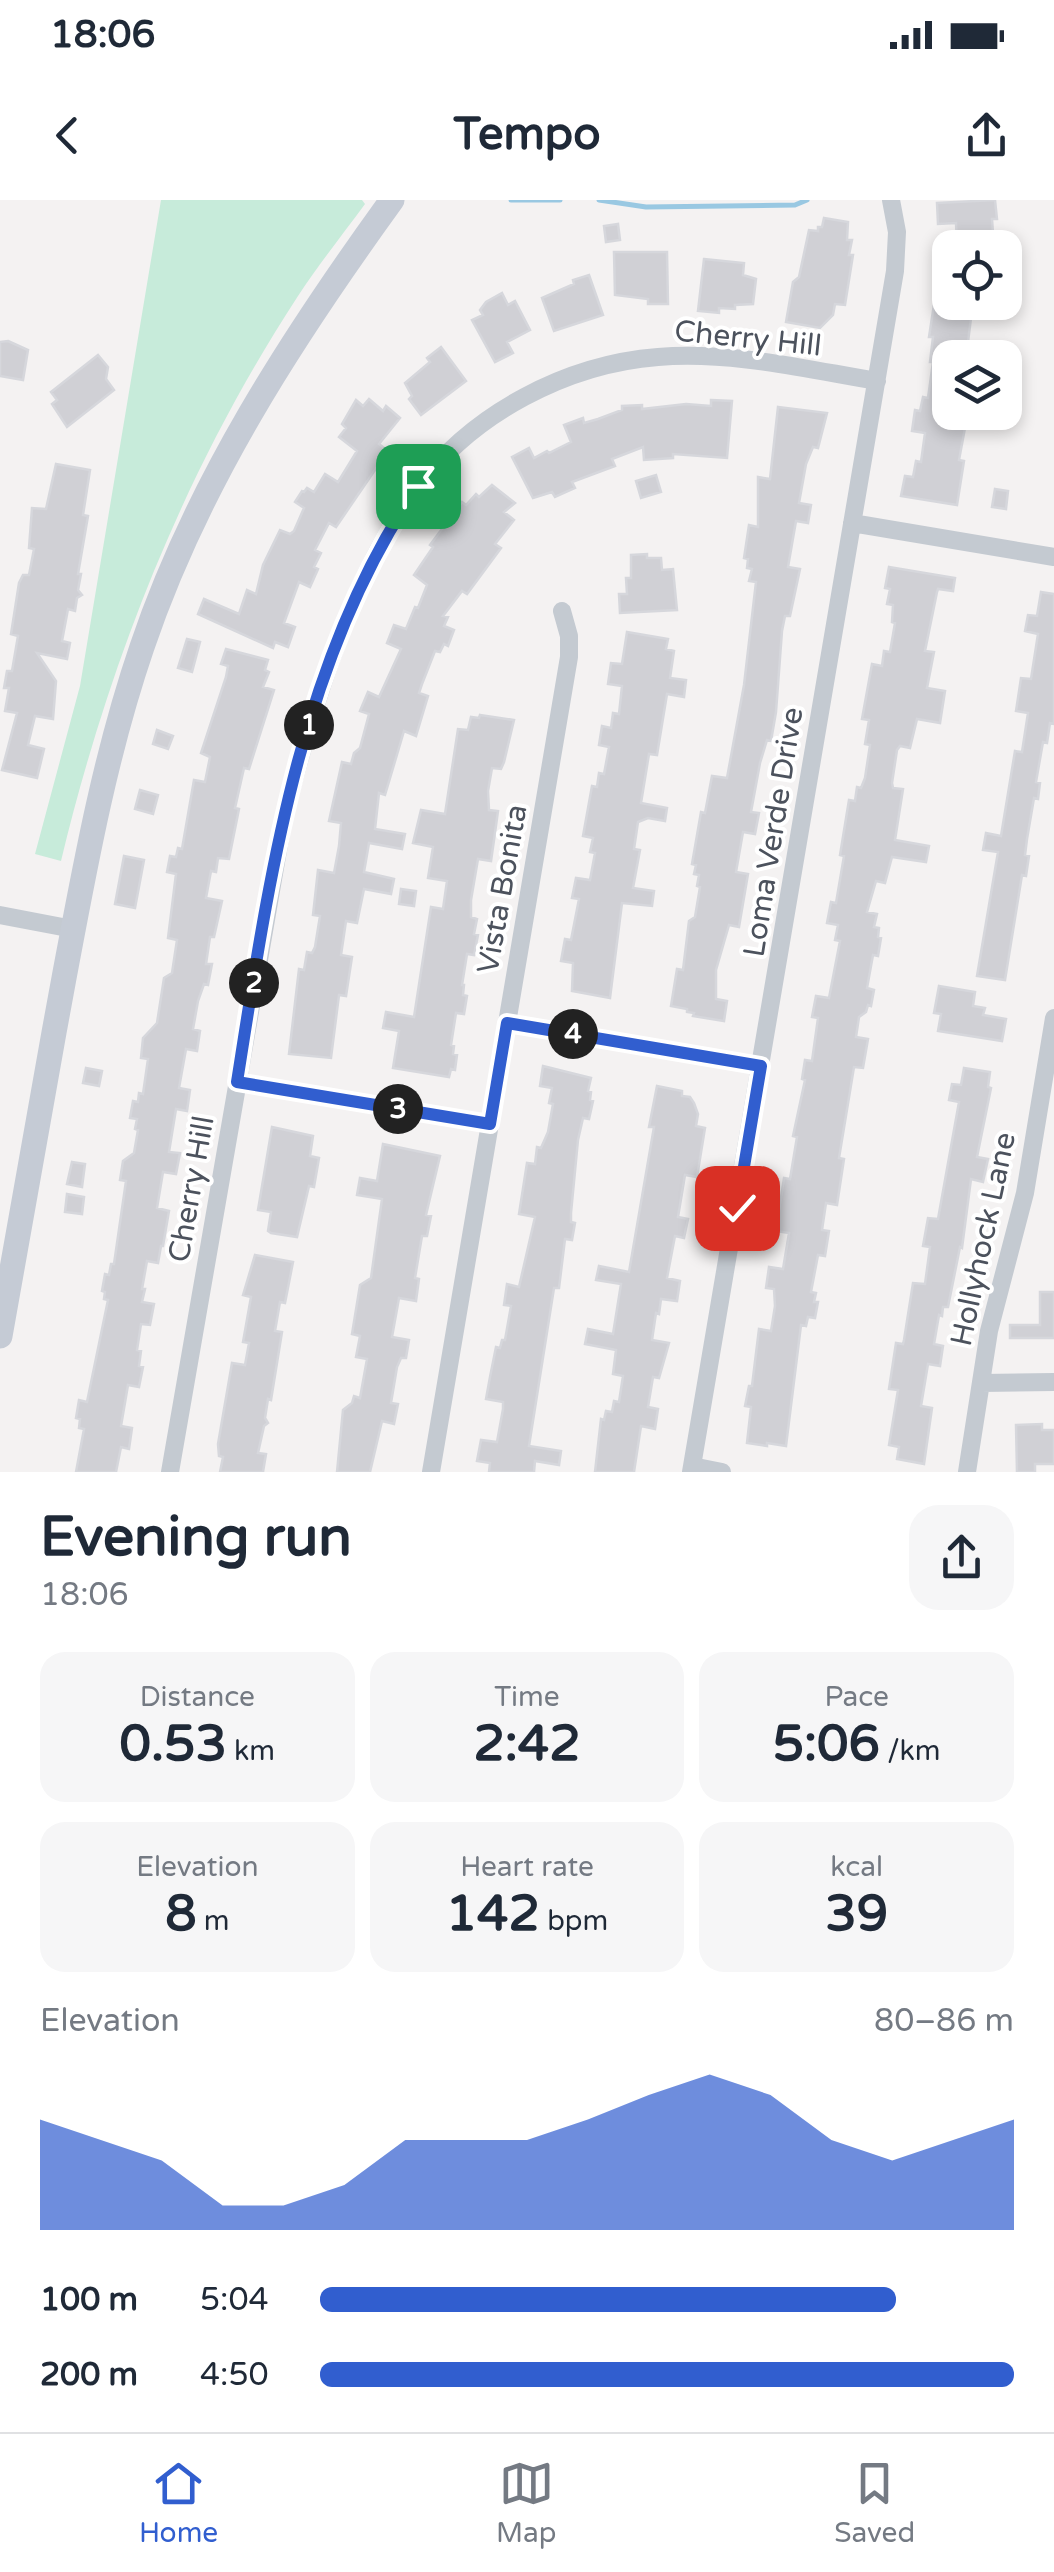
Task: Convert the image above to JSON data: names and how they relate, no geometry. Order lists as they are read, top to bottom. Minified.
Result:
{"streets":{"street":["Cherry Hill","Loma Verde Drive","Vista Bonita","Hollyhock Lane"]},"crossings":[["Cherry Hill","Loma Verde Drive"]],"page":{"status":"18:06","header":"Tempo","pins":["1","2","4","3"],"heading":["Evening run","18:06"],"stats":[["Distance","0.53 km"],["Time","2:42"],["Pace","5:06 /km"],["Elevation","8 m"],["Heart rate","142 bpm"],["kcal","39"]],"chart":["Elevation","80–86 m"],"list":[{"name":"100 m","note":"5:04"},{"name":"200 m","note":"4:50"}],"tabs":["Home","Map","Saved"]}}
